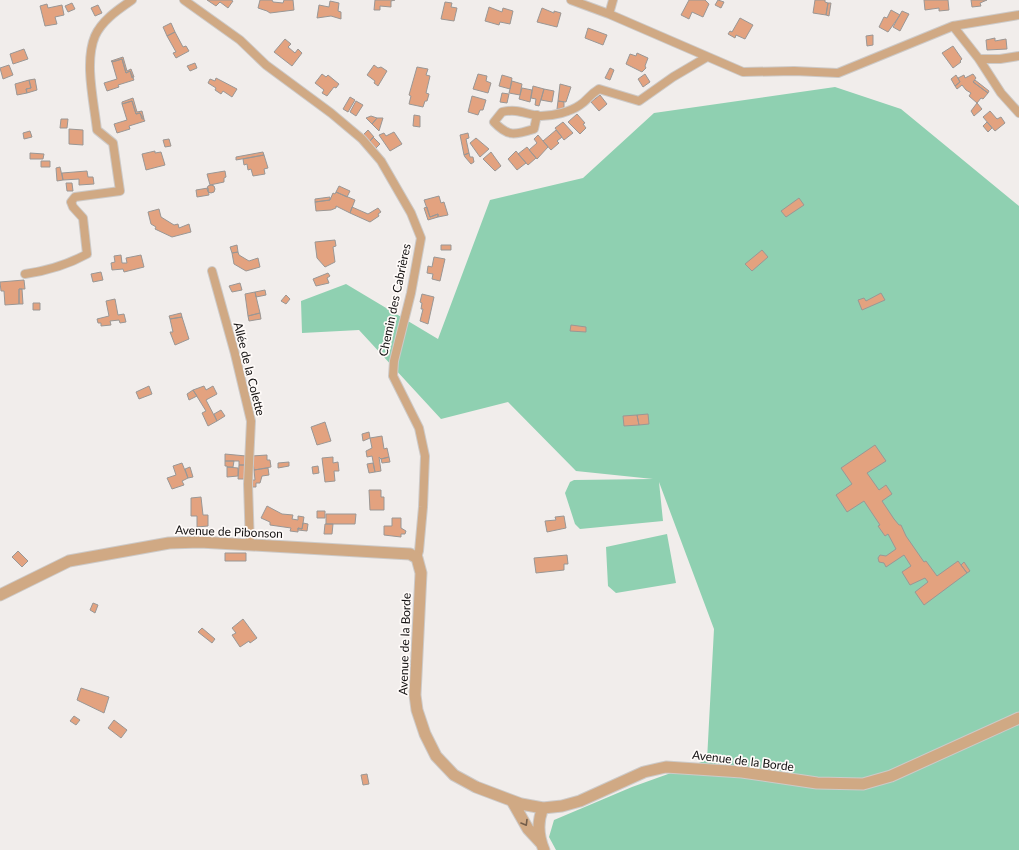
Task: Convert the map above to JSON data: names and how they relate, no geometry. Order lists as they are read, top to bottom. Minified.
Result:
{"streets":{"street":["Chemin des Cabrières","Allée de la Colette","Avenue de Pibonson","Avenue de la Borde"]},"crossings":[["Chemin des Cabrières","Avenue de Pibonson"],["Chemin des Cabrières","Avenue de la Borde"],["Allée de la Colette","Avenue de Pibonson"],["Avenue de Pibonson","Avenue de la Borde"]]}
